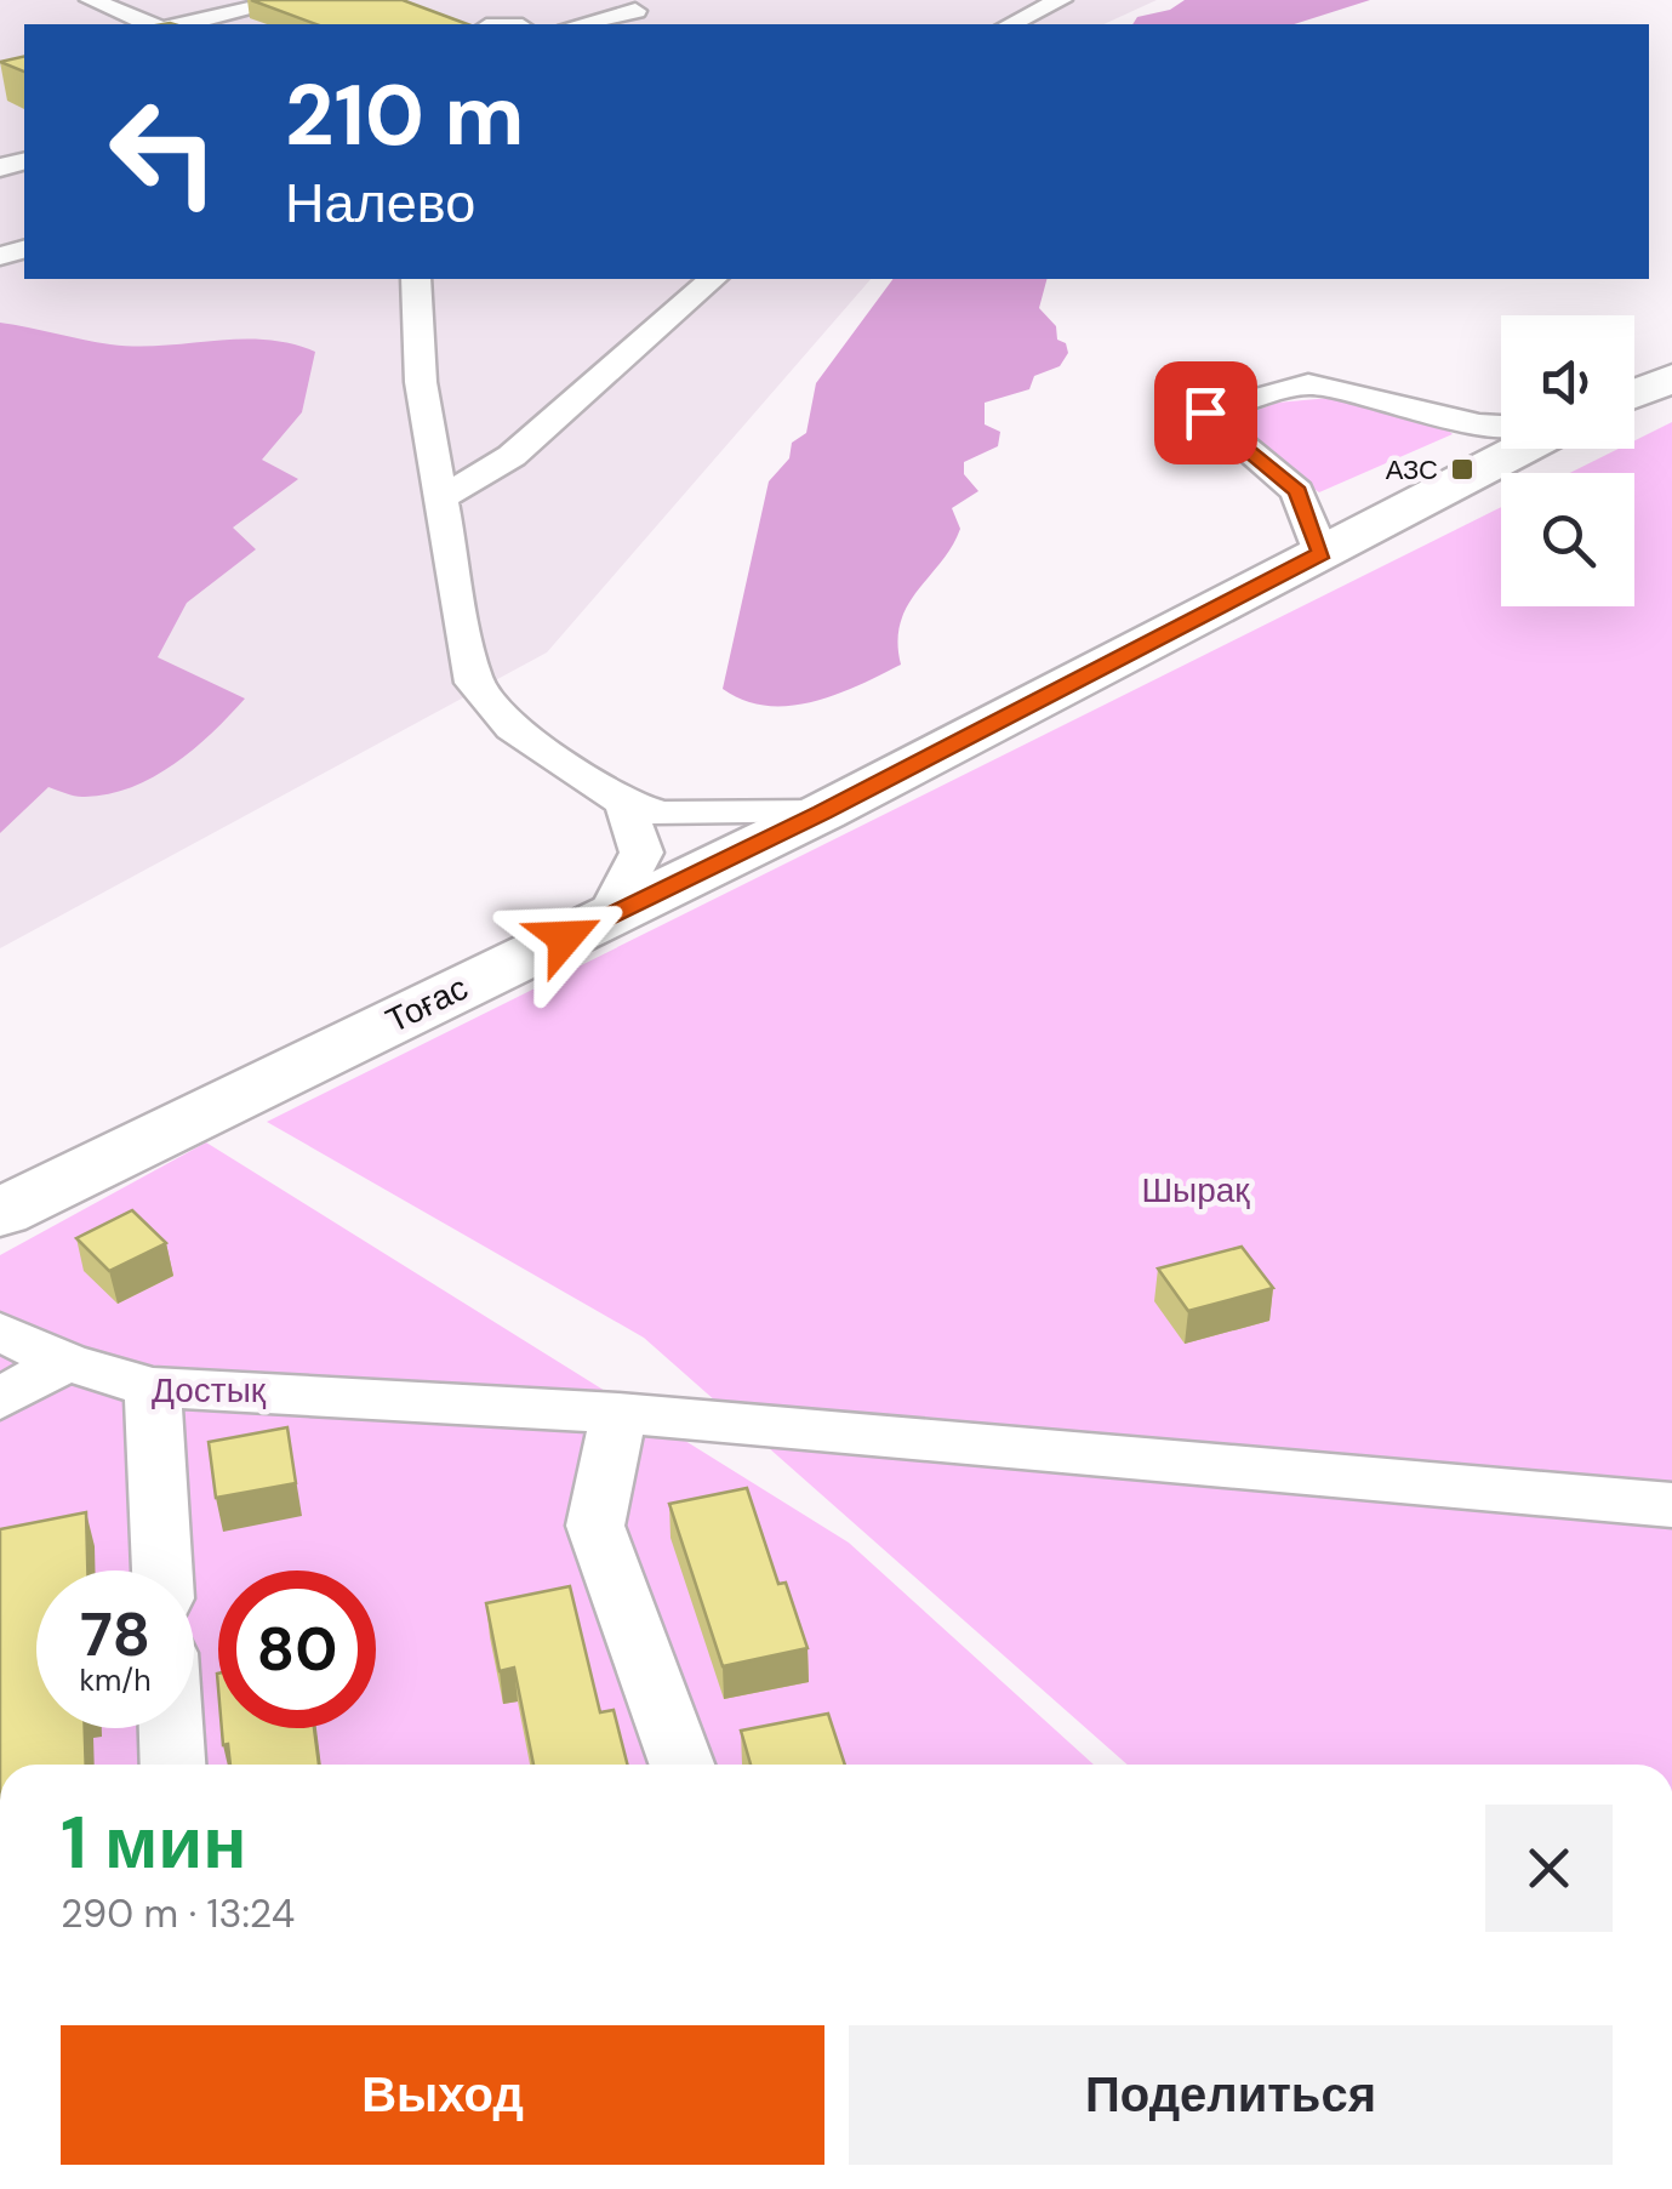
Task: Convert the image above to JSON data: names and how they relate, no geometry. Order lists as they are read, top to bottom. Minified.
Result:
{"streets":{"highway":["Тоғас"]},"parks":["Шырақ","Достық"],"places":{"transit":["АЗС"]},"page":{"turn":["210 m","Налево"],"speed":"78 km/h","limit":"80","heading":["1 мин","290 m · 13:24"],"buttons":["Выход","Поделиться"]}}
